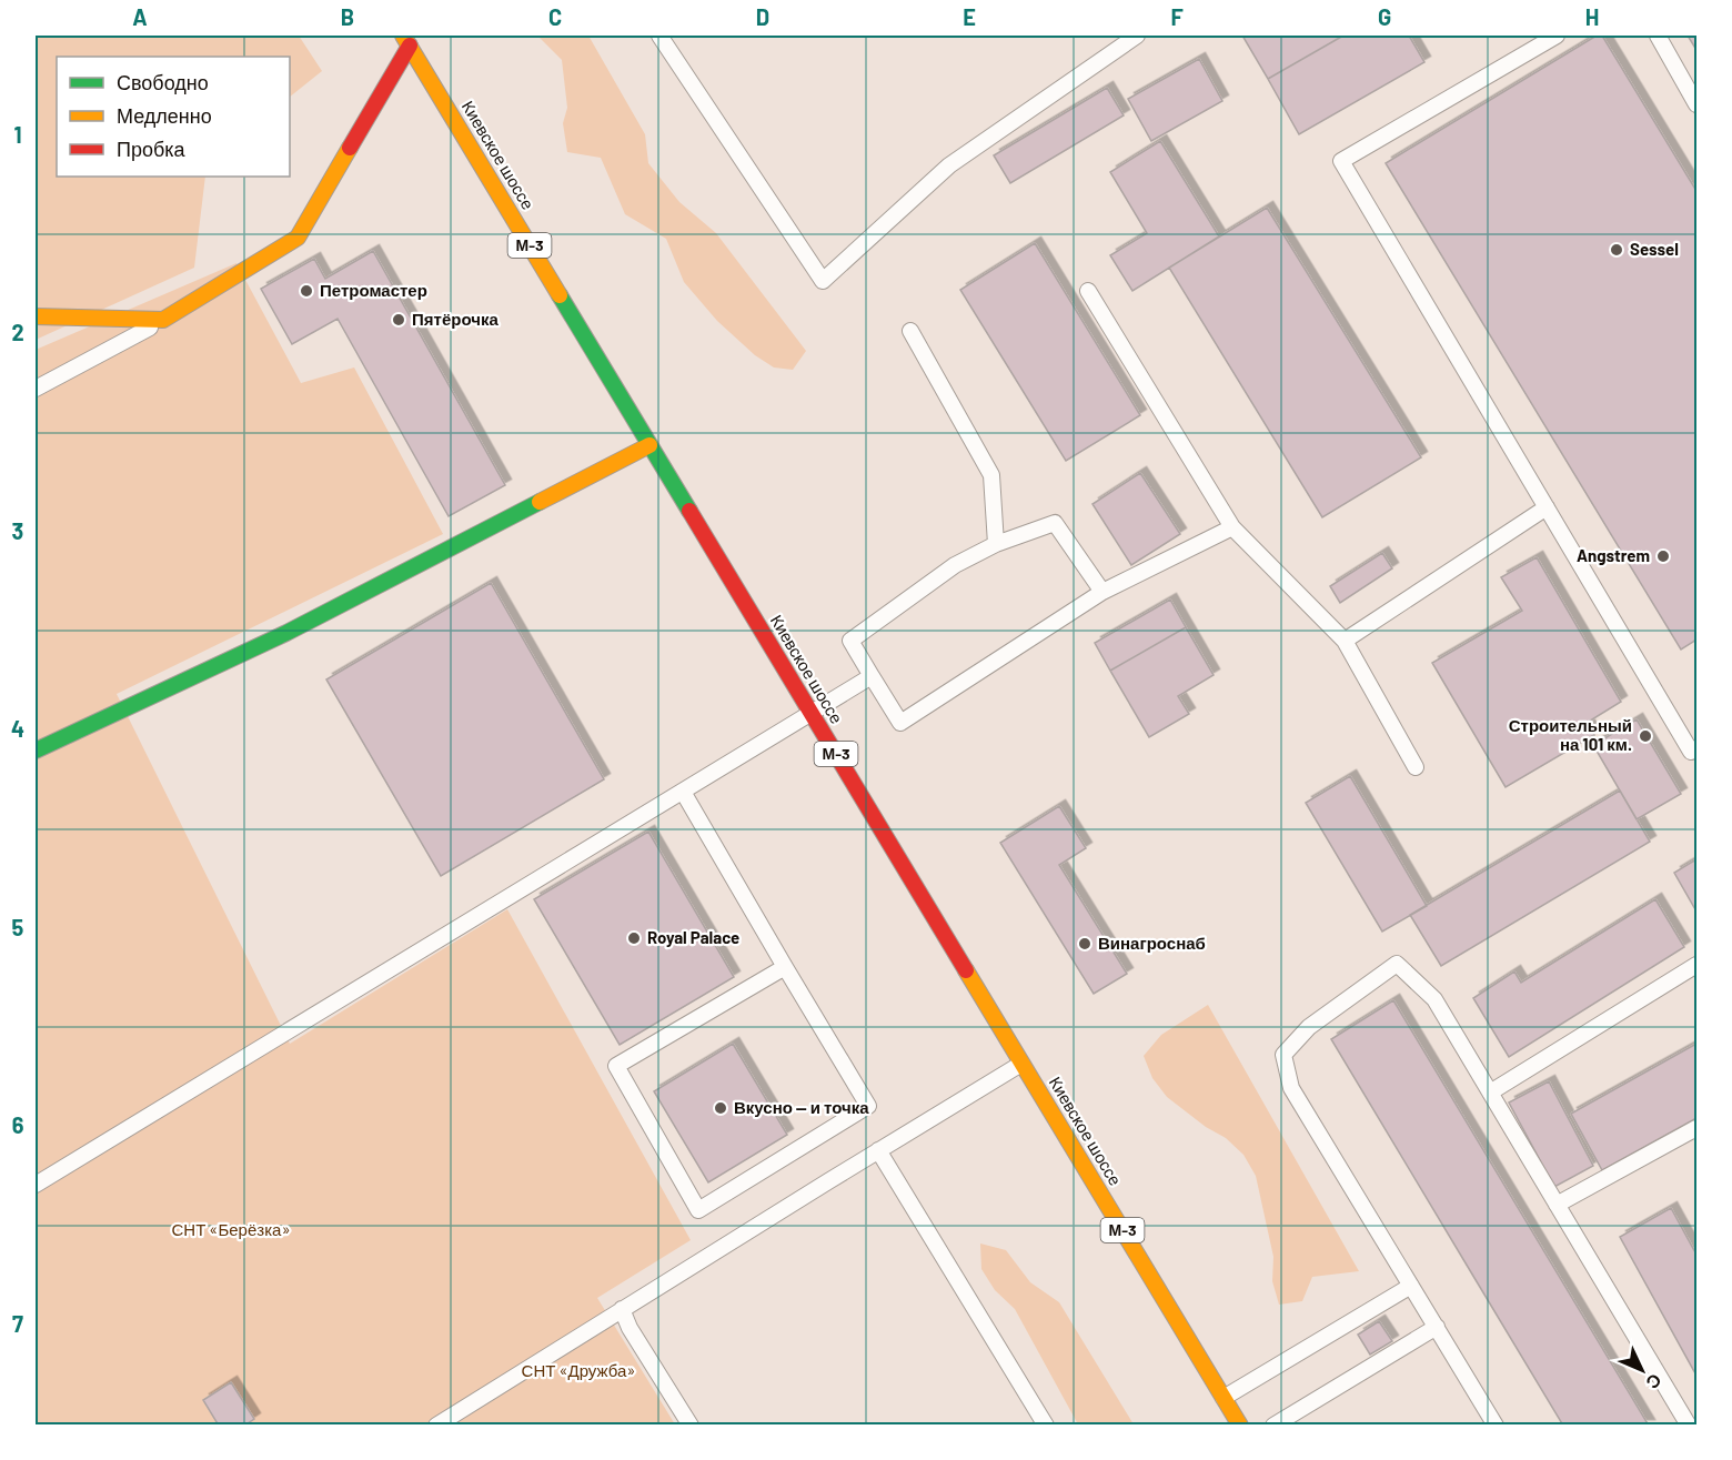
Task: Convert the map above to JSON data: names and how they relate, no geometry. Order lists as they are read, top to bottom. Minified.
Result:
{"streets":{"main road":["Киевское шоссе","М-3"]},"parks":["СНТ «Берёзка»","СНТ «Дружба»"],"places":["Sessel","Петромастер","Пятёрочка","Angstrem","Строительный на 101 км.","Royal Palace","Винагроснаб","Вкусно — и точка"],"legend":["Свободно","Медленно","Пробка"],"north":"bottom right","grid":{"columns":["A","B","C","D","E","F","G","H"],"rows":["1","2","3","4","5","6","7"]}}
